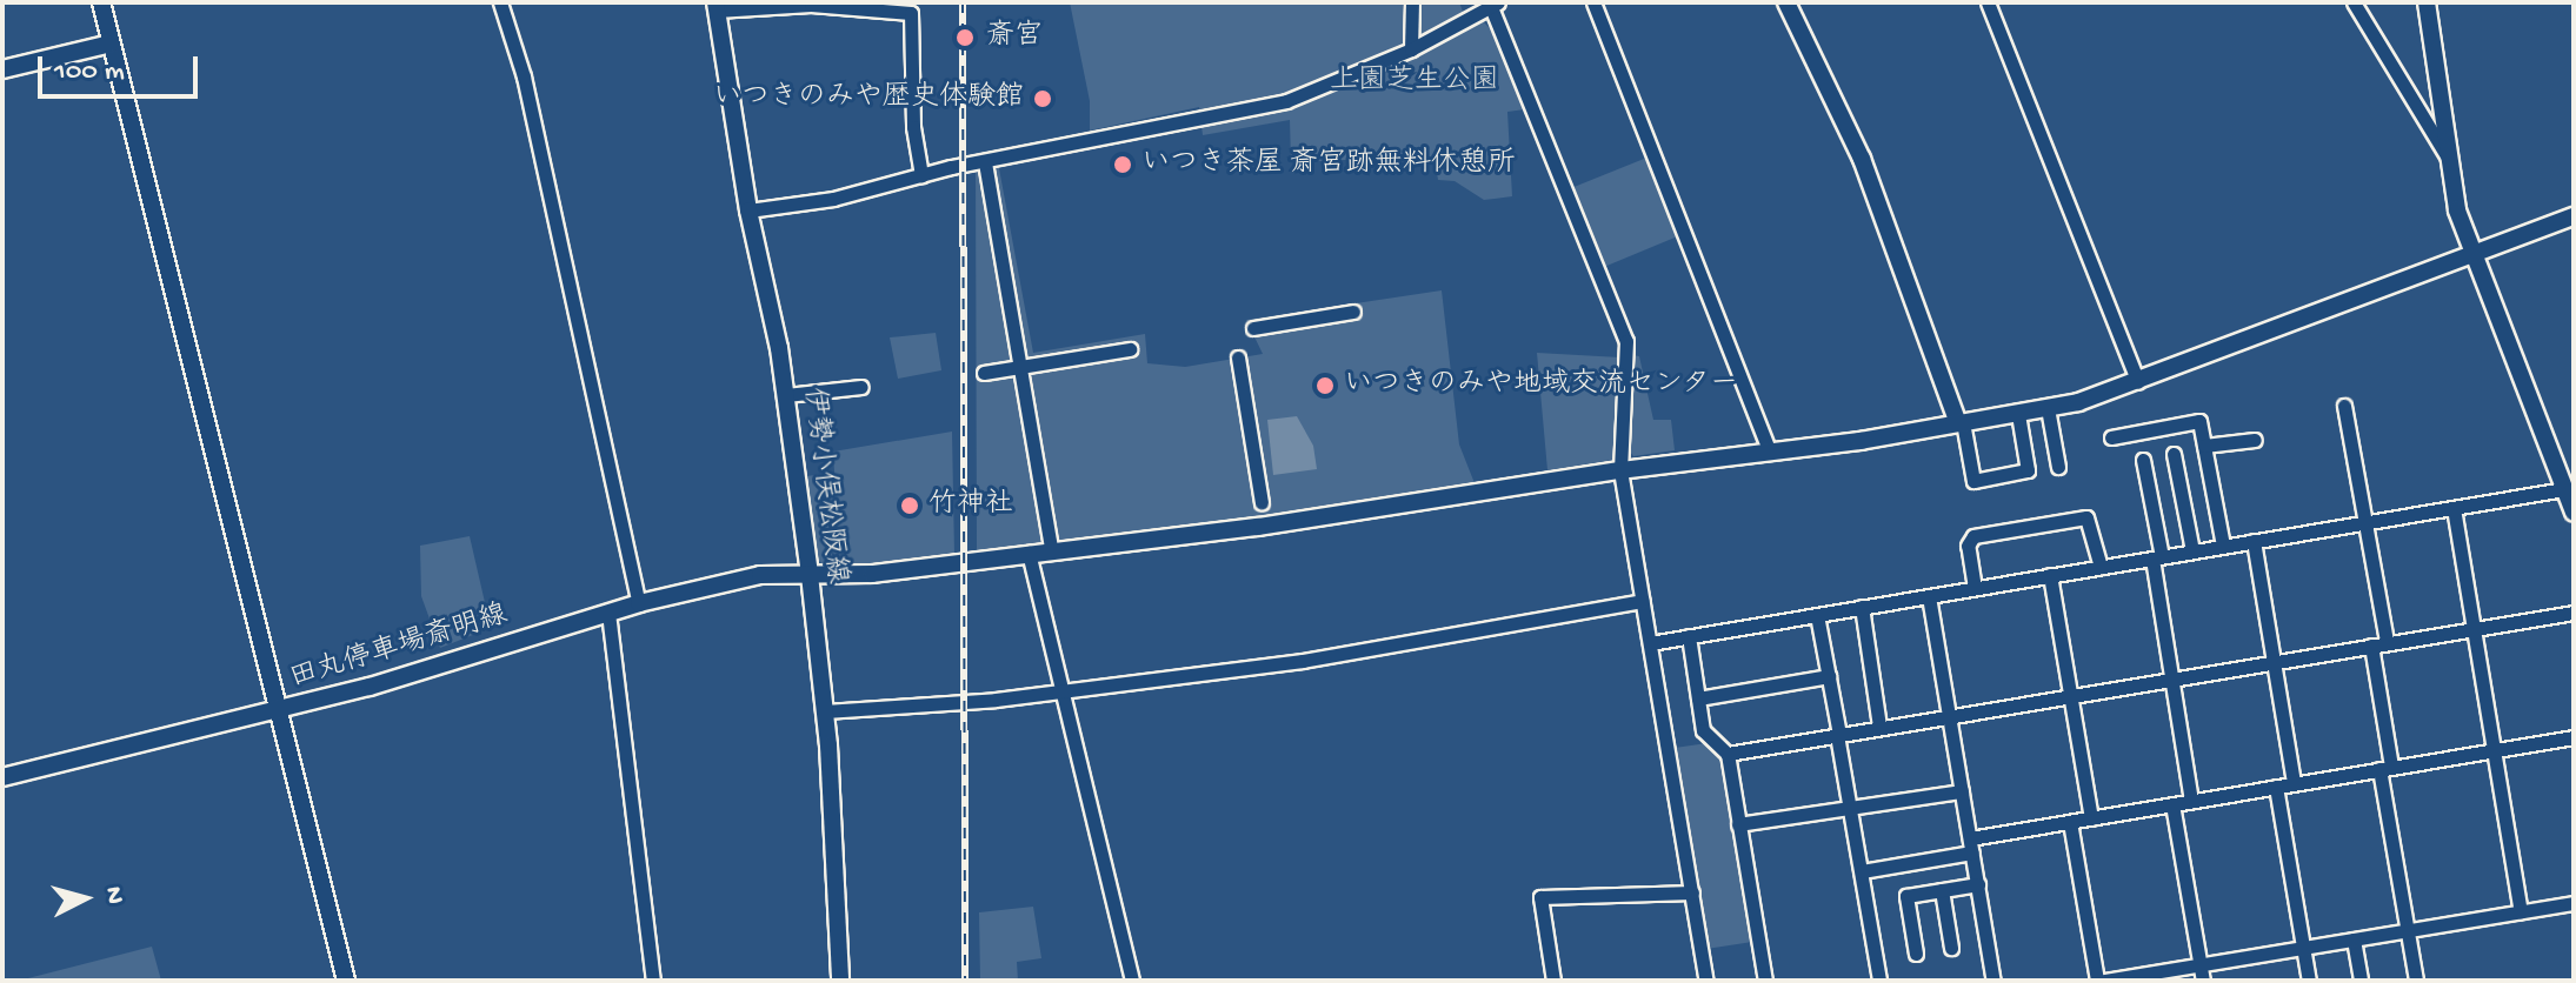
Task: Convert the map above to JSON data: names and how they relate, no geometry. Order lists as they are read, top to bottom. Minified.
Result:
{"streets":{"street":["伊勢小俣松阪線","田丸停車場斎明線"]},"crossings":[["伊勢小俣松阪線","田丸停車場斎明線"]],"parks":["上園芝生公園"],"places":["斎宮","いつきのみや歴史体験館","いつき茶屋 斎宮跡無料休憩所","いつきのみや地域交流センター","竹神社"],"scale_bar":"100 m","north":"right"}
